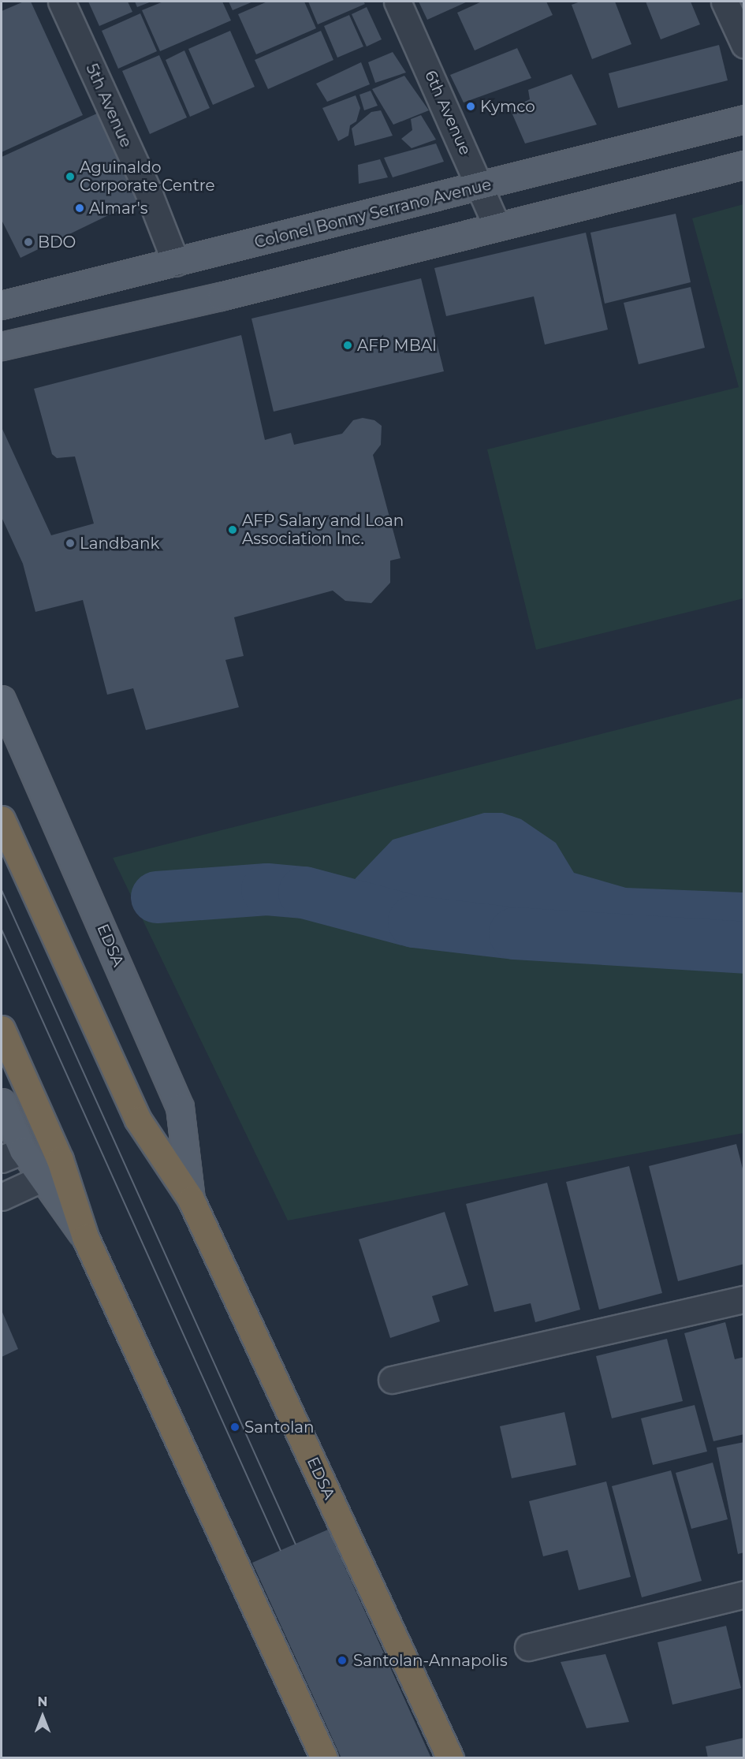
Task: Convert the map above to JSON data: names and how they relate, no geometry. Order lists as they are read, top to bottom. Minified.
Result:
{"streets":{"highway":["EDSA"],"main road":["Colonel Bonny Serrano Avenue"],"street":["5th Avenue","6th Avenue"]},"crossings":[["5th Avenue","Colonel Bonny Serrano Avenue"],["6th Avenue","Colonel Bonny Serrano Avenue"]],"places":["Kymco","Aguinaldo Corporate Centre","Almar's","BDO","AFP MBAI","AFP Salary and Loan Association Inc.","Landbank","Santolan","Santolan-Annapolis"],"north":"top"}
